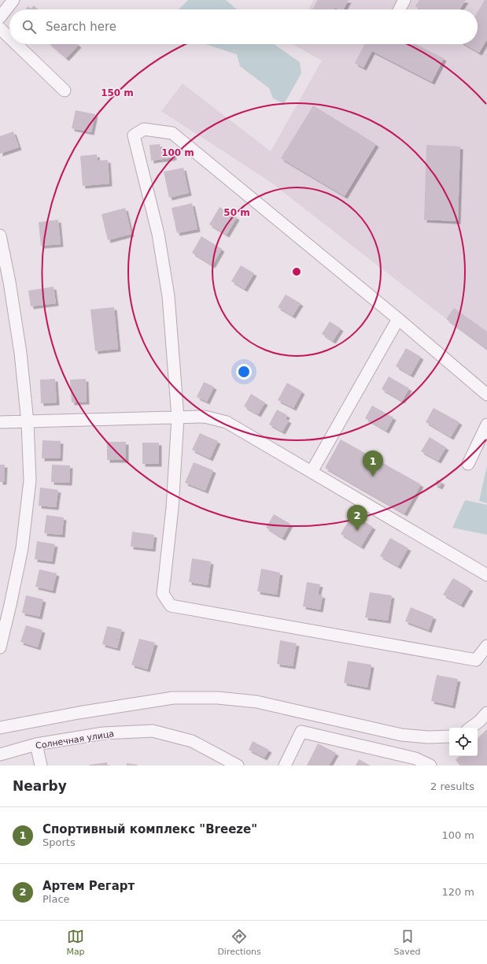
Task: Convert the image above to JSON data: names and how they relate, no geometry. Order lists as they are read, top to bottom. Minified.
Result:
{"streets":{"street":["Солнечная улица"]},"page":{"search":"Search here","pins":["1","2"],"heading":["Nearby","2 results"],"list":[{"mark":"1","name":"Спортивный комплекс \"Breeze\"","note":"Sports","value":"100 m"},{"mark":"2","name":"Артем Регарт","note":"Place","value":"120 m"}],"nav":["Map","Directions","Saved"]},"rings":["150 m","100 m","50 m"]}
